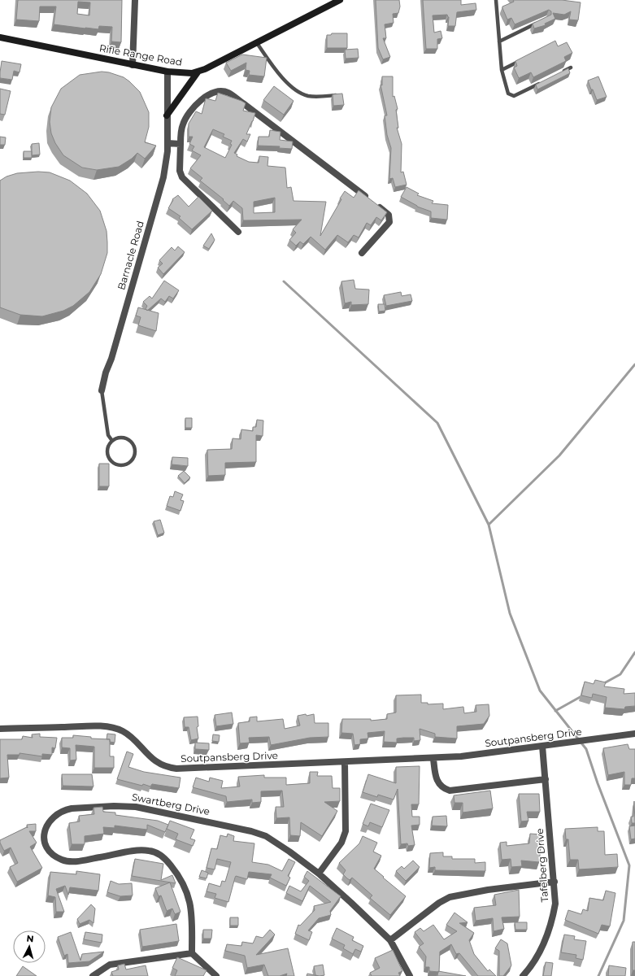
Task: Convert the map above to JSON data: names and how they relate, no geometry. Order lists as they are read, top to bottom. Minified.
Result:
{"streets":{"main road":["Rifle Range Road"],"street":["Barnacle Road","Soutpansberg Drive","Swartberg Drive","Tafelberg Drive"]},"crossings":[["Rifle Range Road","Barnacle Road"],["Soutpansberg Drive","Tafelberg Drive"]],"north":"top"}
